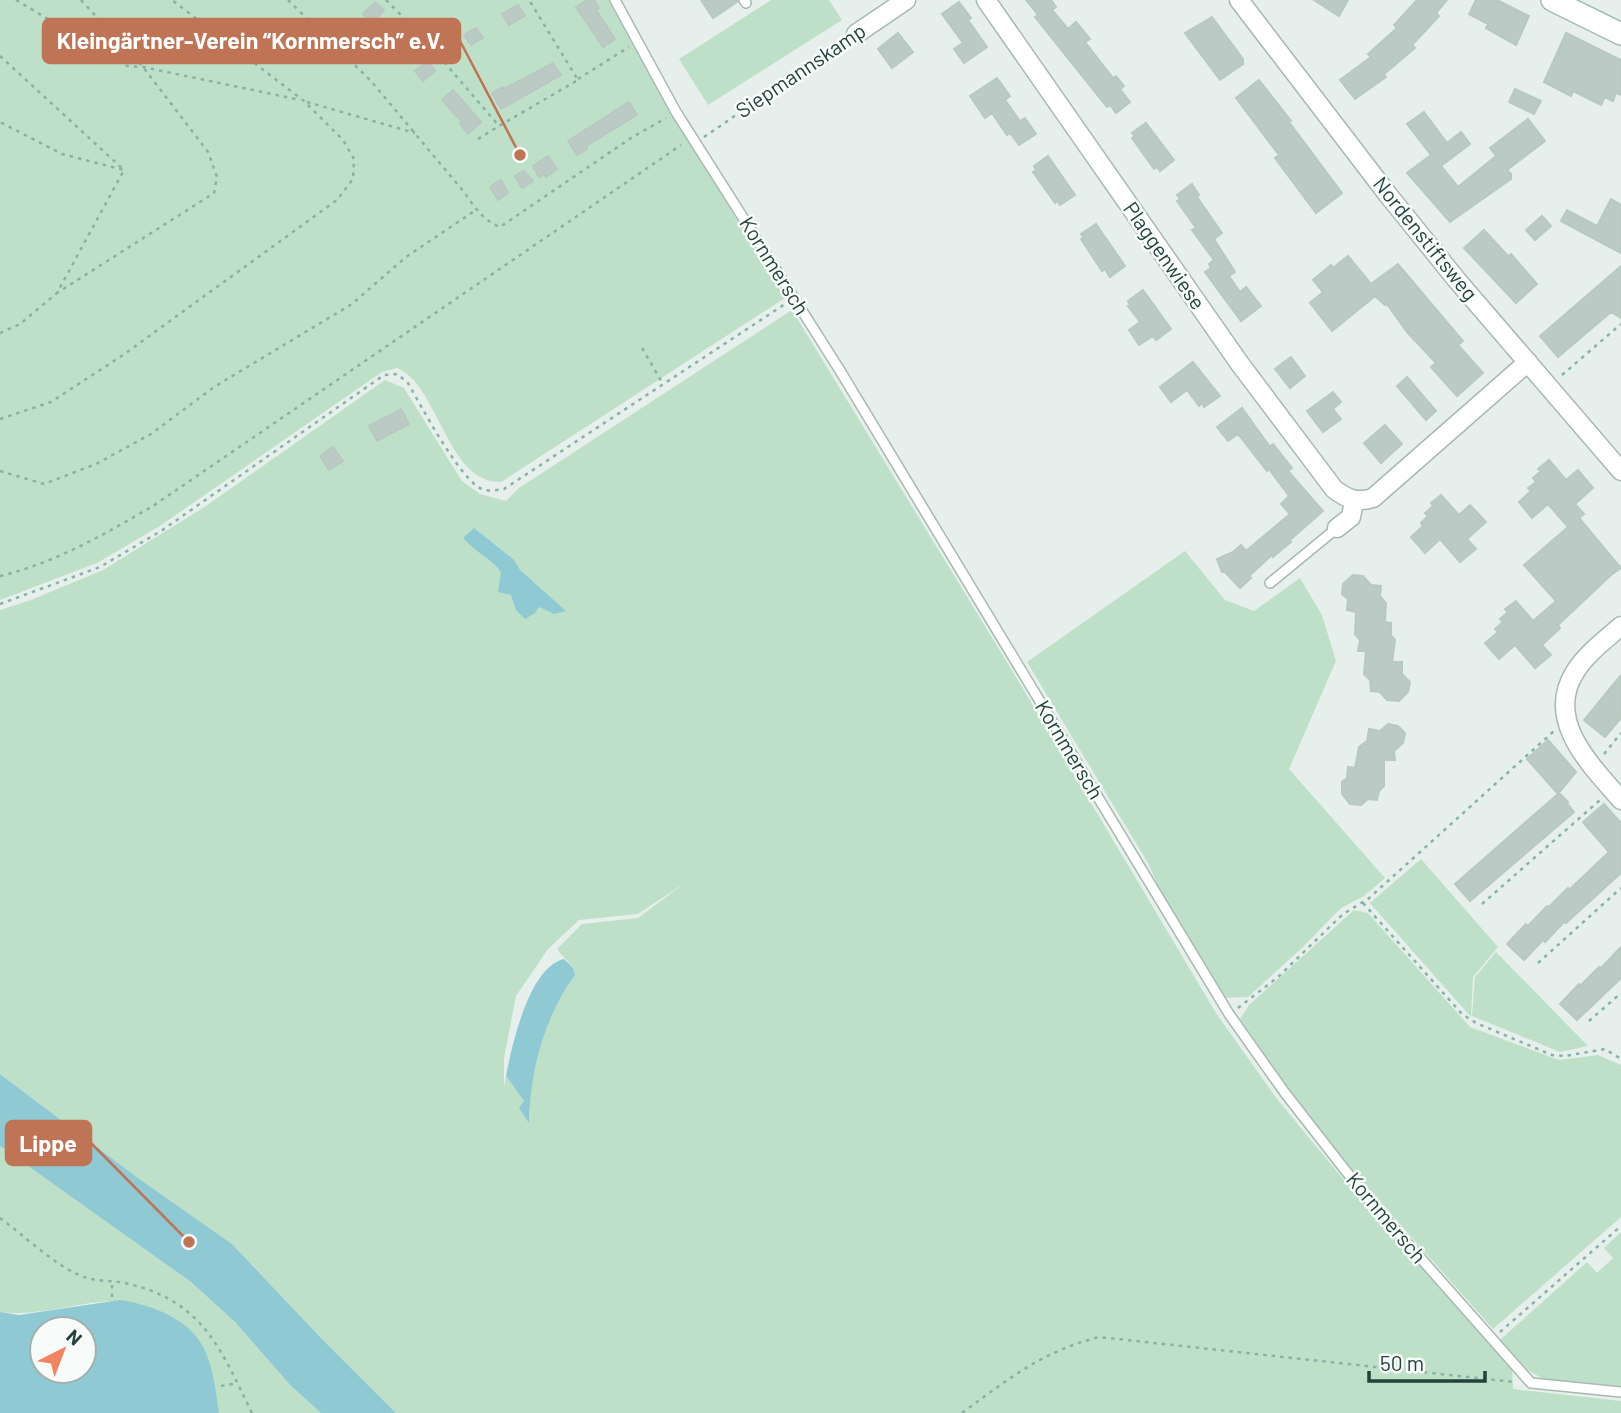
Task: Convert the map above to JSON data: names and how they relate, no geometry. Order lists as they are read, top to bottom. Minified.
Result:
{"streets":{"street":["Siepmannskamp","Nordenstiftsweg","Plaggenwiese"],"lane":["Kornmersch"]},"crossings":[["Siepmannskamp","Kornmersch"]],"places":["Kleingärtner-Verein “Kornmersch” e.V.","Lippe"],"scale_bar":"50 m","north":"top right"}
